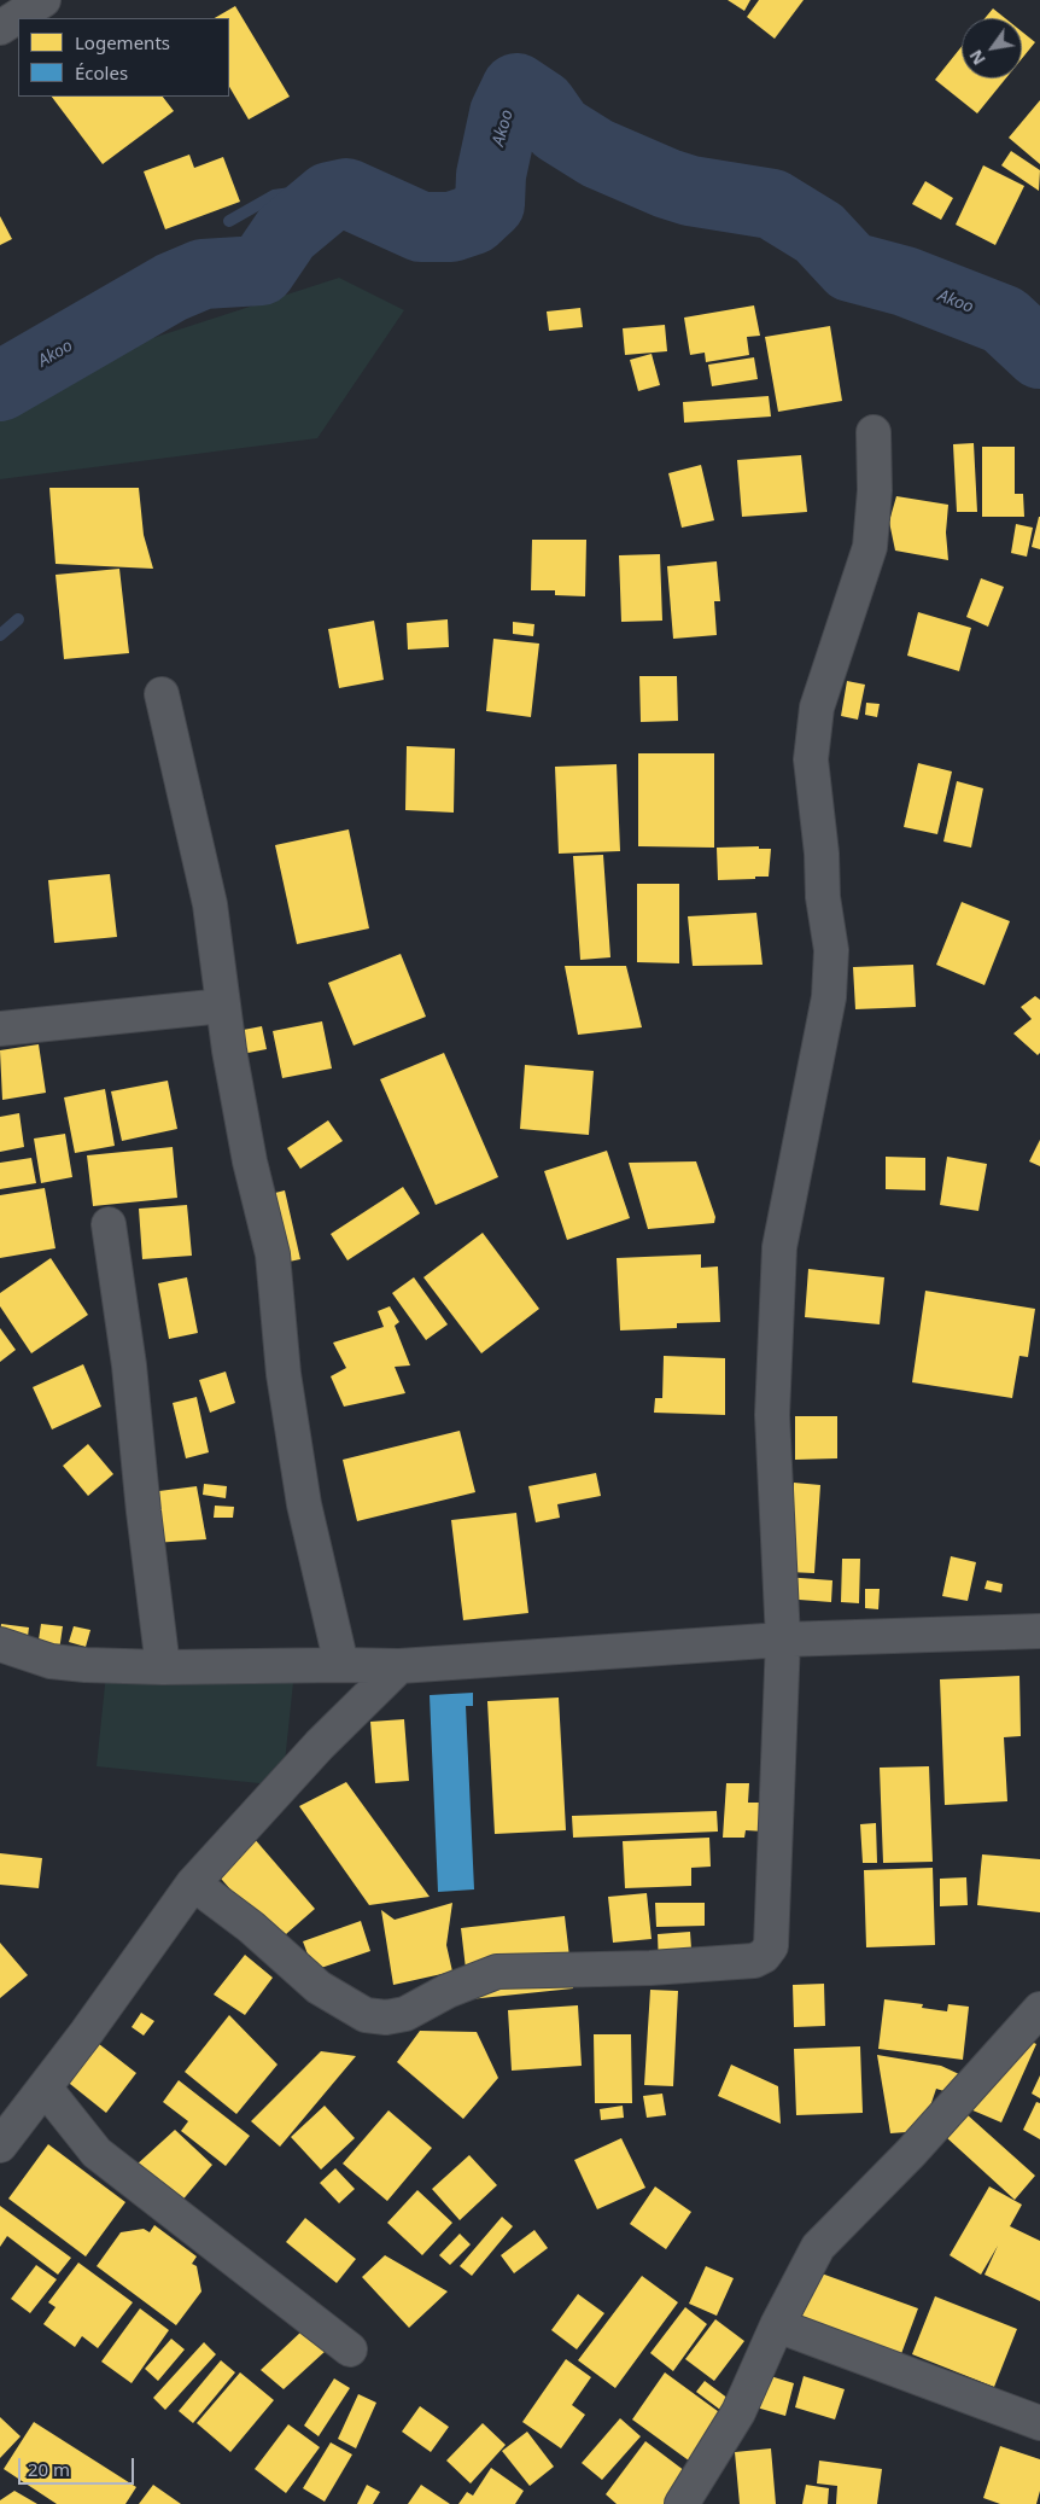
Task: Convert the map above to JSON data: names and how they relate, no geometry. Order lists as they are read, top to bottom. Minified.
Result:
{"water":["Akoo"],"legend":["Logements","Écoles"],"scale_bar":"20 m","north":"bottom left"}
